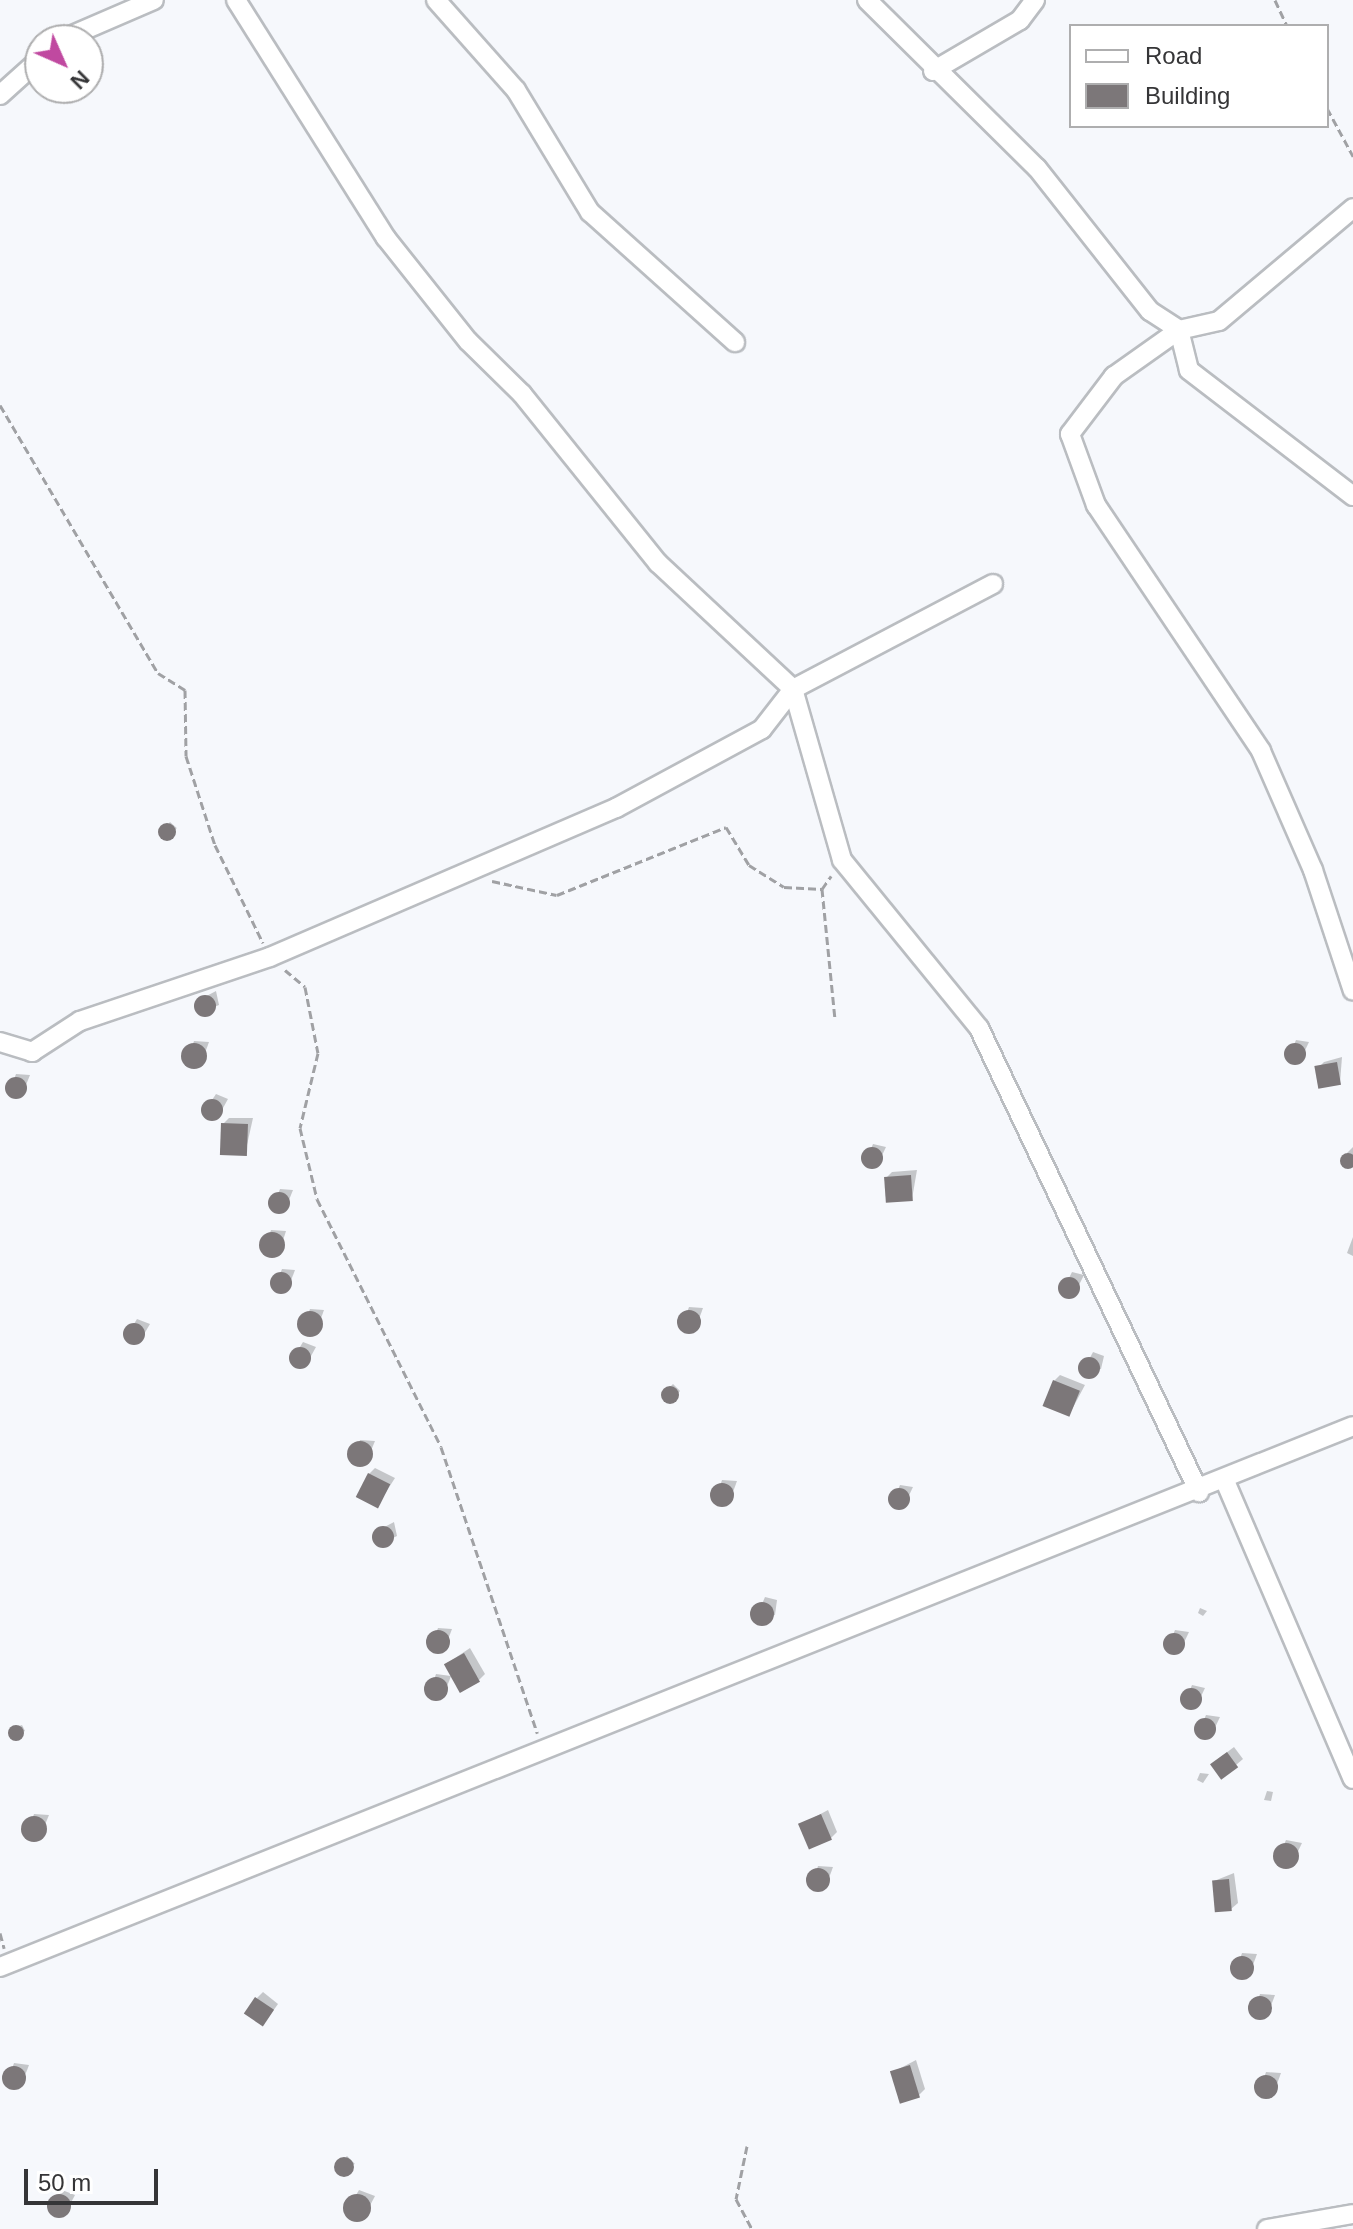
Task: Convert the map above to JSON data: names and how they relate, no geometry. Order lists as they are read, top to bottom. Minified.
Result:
{"legend":["Road","Building"],"scale_bar":"50 m","north":"bottom right"}
